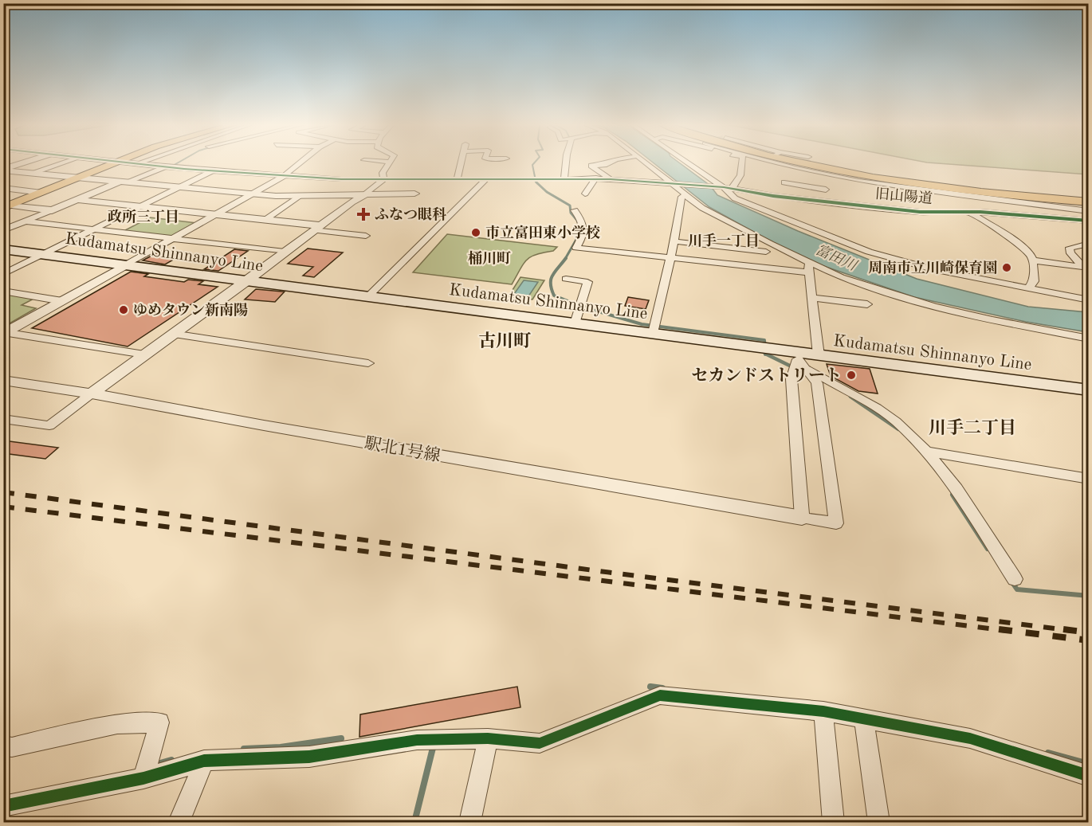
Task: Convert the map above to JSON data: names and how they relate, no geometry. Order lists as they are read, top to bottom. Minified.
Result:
{"streets":{"main road":["Kudamatsu Shinnanyo Line"],"street":["旧山陽道","駅北1号線"]},"districts":["政所三丁目","川手一丁目","桶川町","古川町","川手二丁目"],"water":["富田川"],"places":{"health":["ふなつ眼科"],"other":["市立富田東小学校","周南市立川崎保育園","ゆめタウン新南陽","セカンドストリート"]}}
